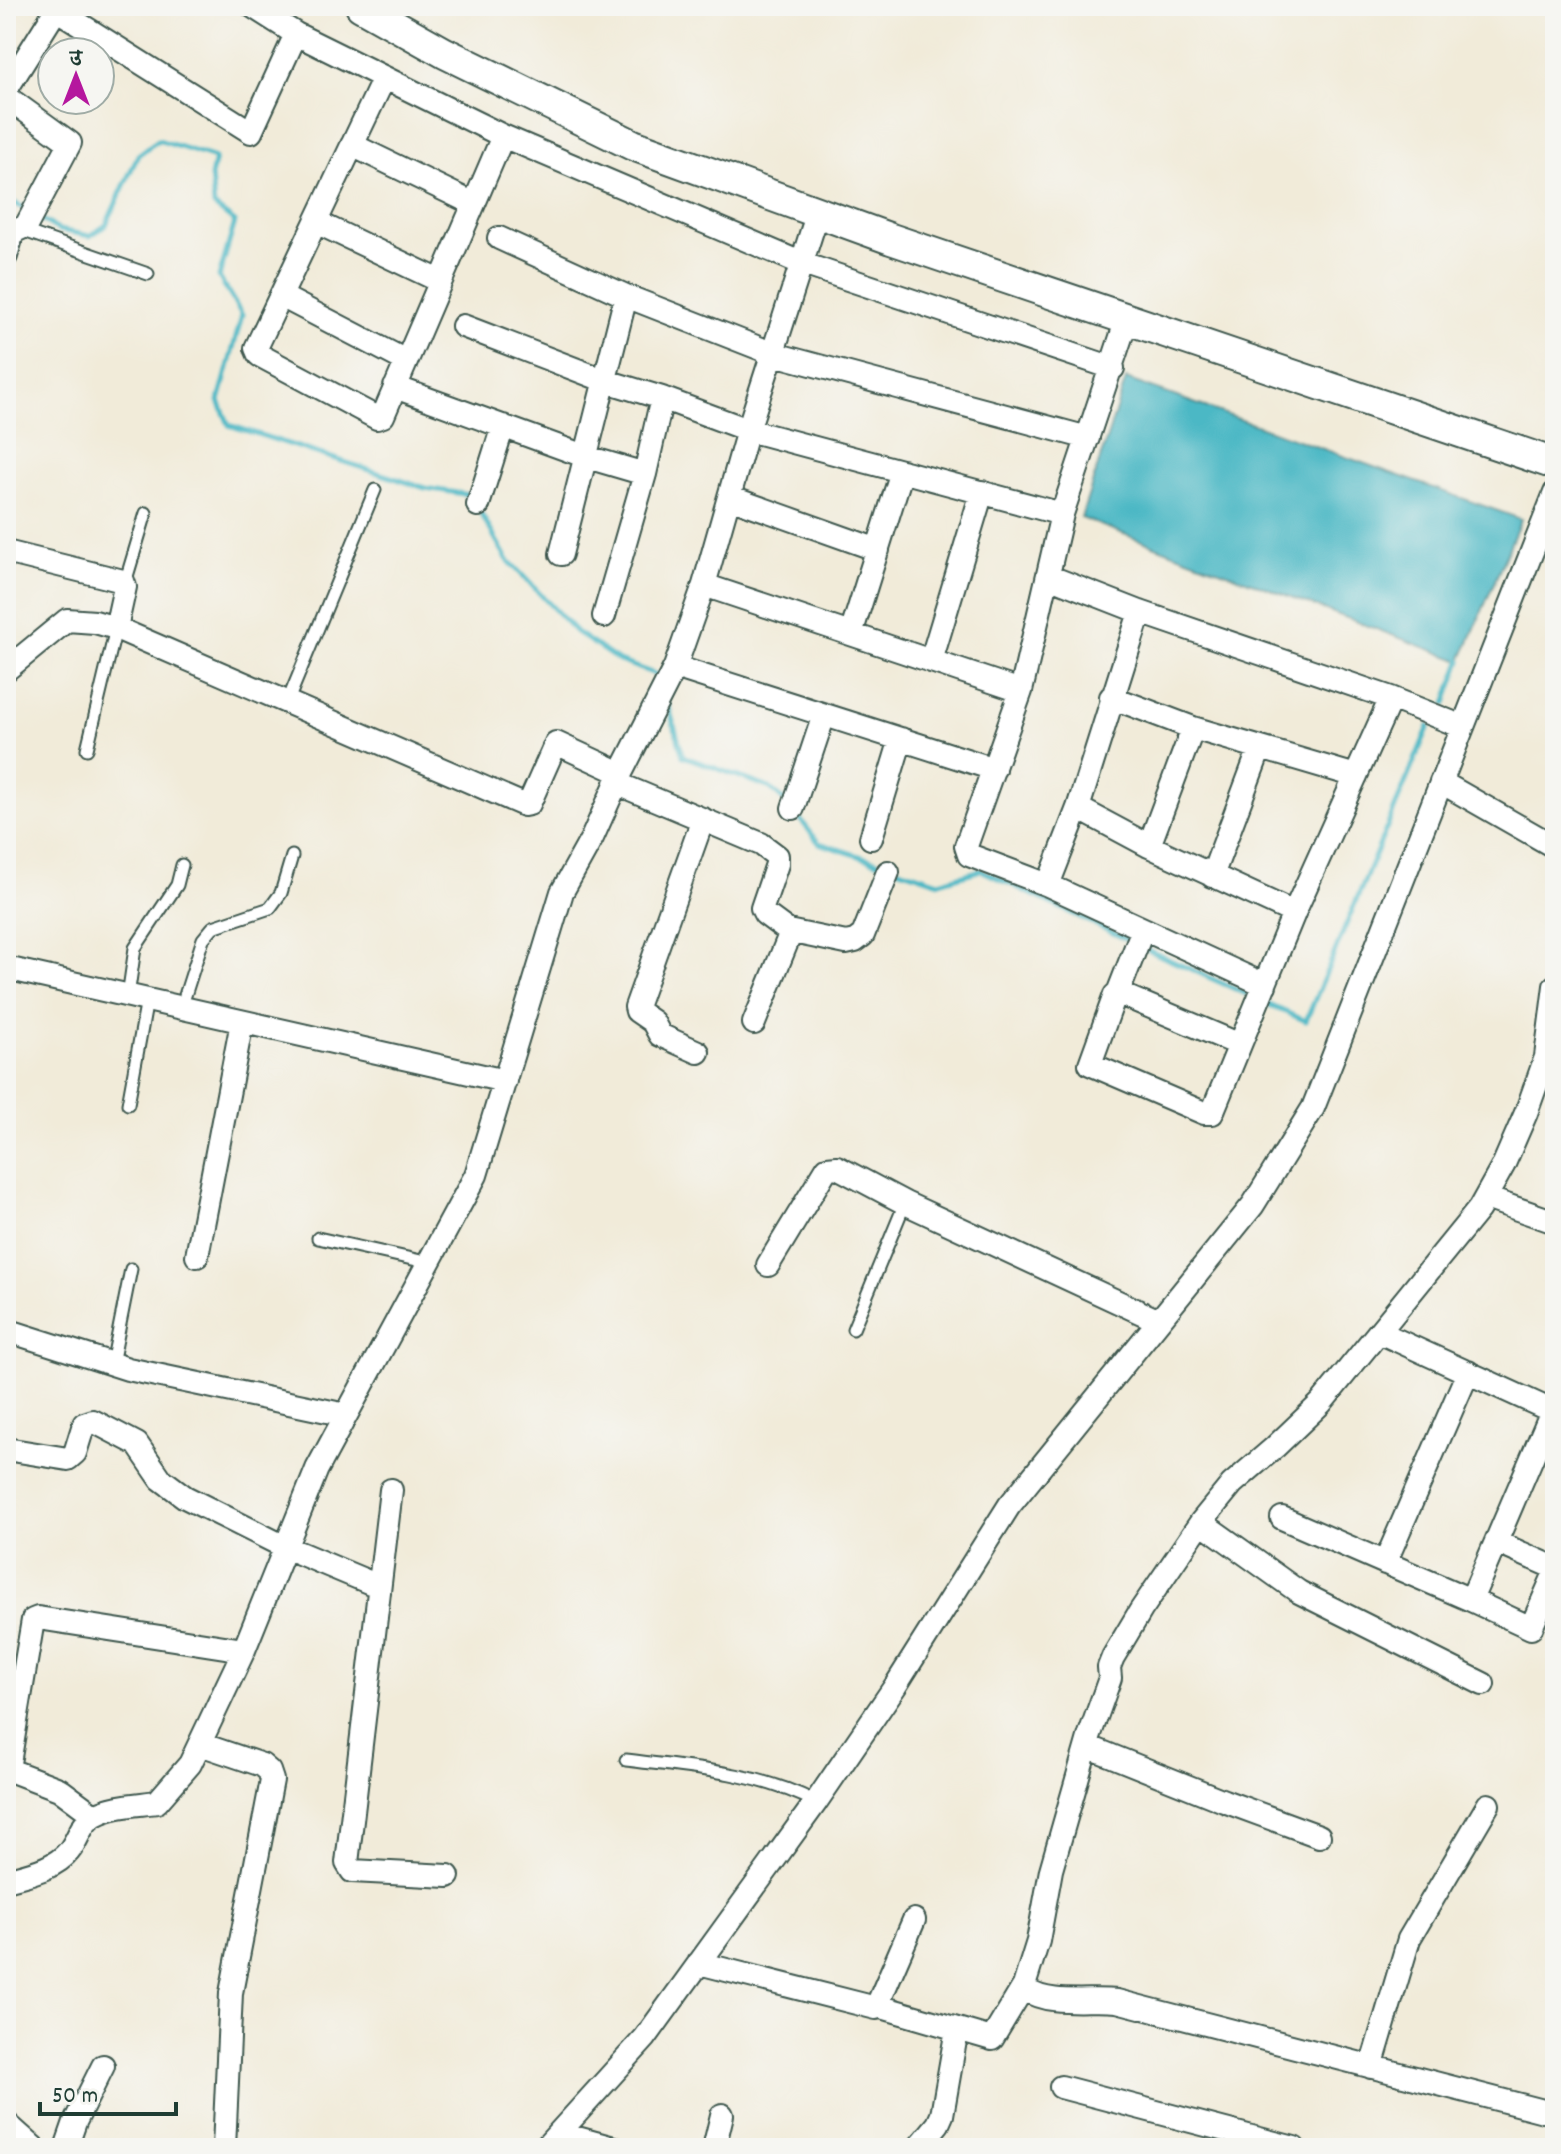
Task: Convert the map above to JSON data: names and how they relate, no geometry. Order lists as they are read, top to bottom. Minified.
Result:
{"scale_bar":"50 m","north":"top"}
